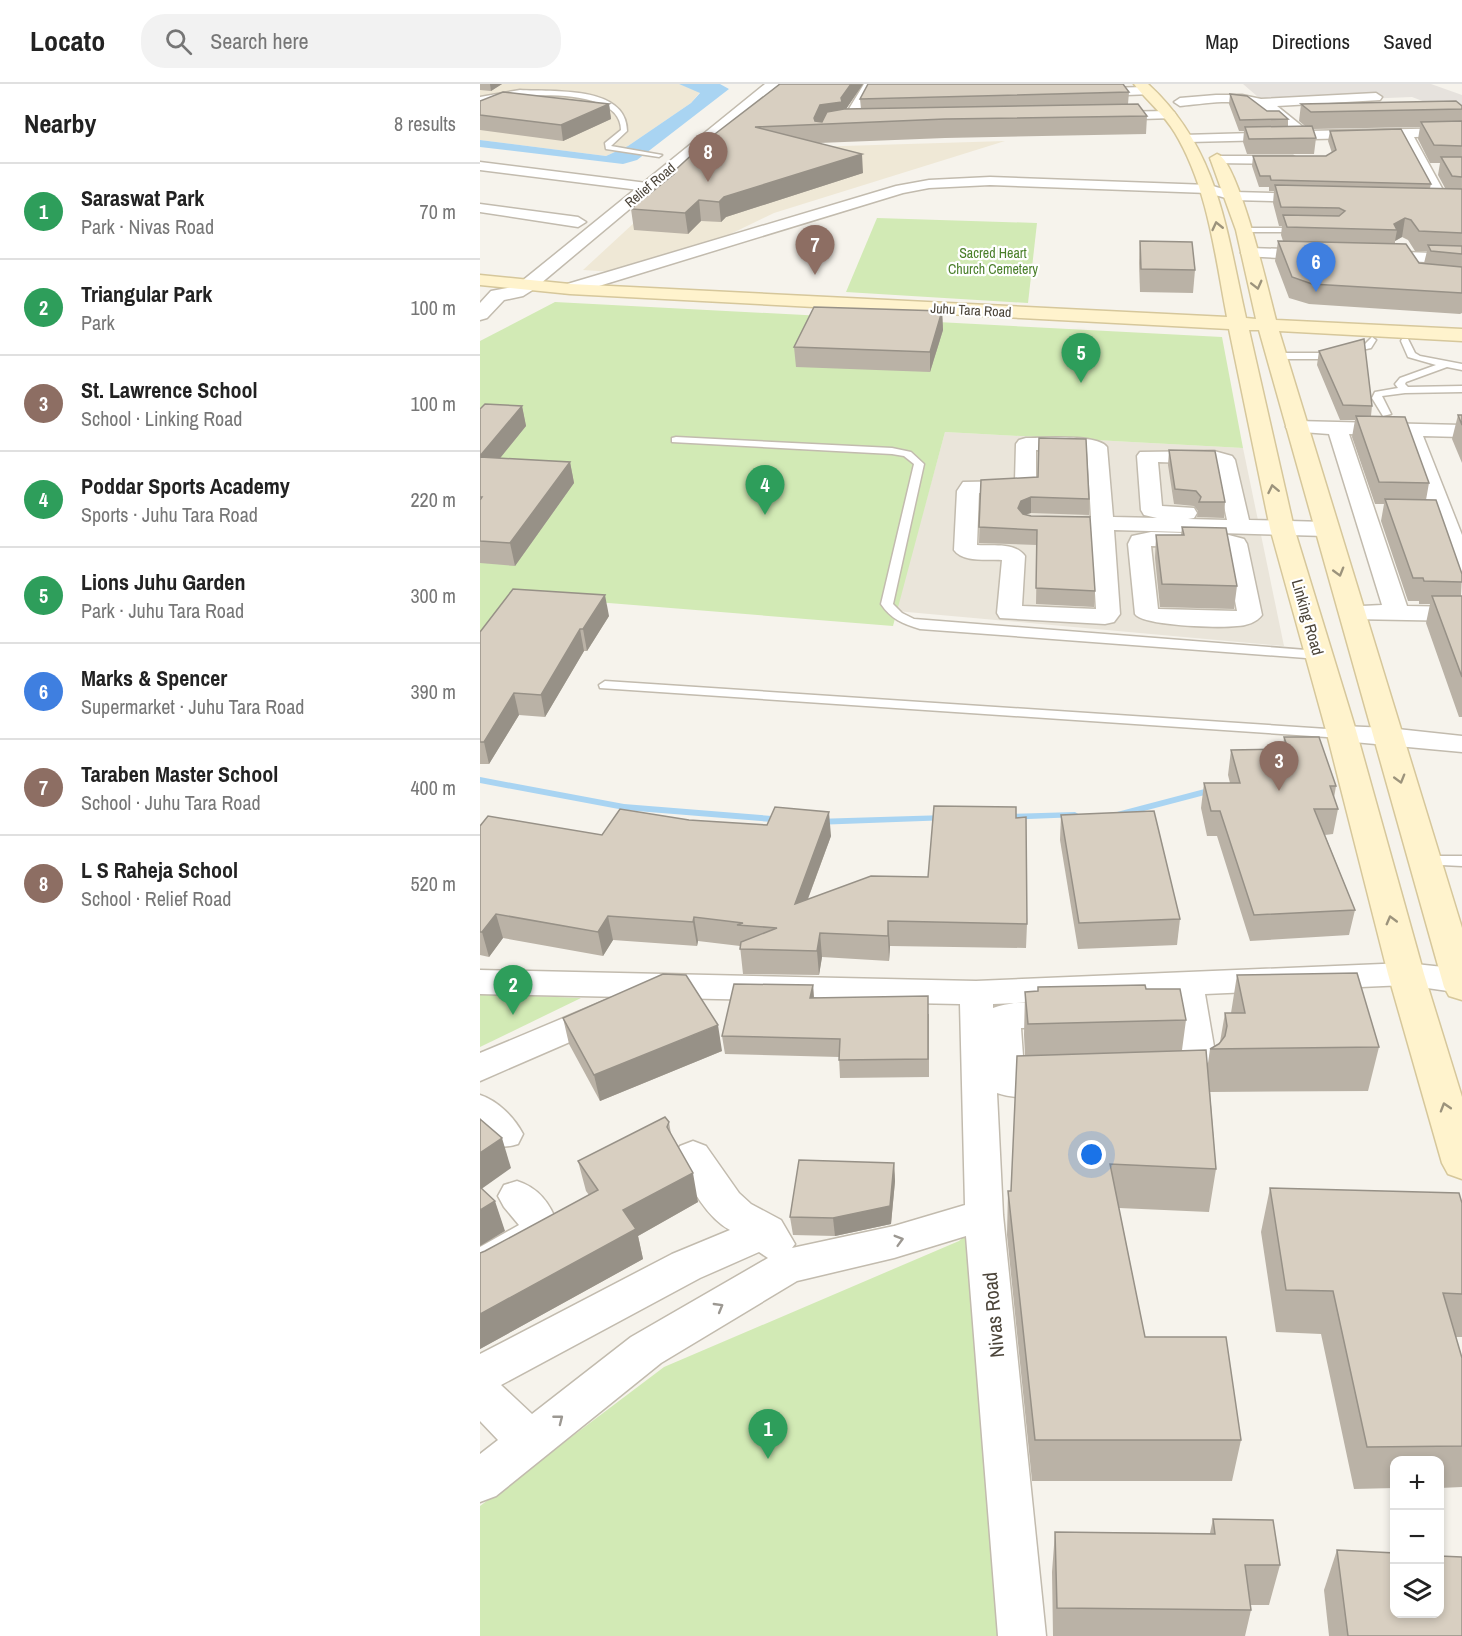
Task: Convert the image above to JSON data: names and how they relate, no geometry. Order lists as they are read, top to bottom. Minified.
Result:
{"streets":{"main road":["Juhu Tara Road","Linking Road"],"street":["Relief Road","Nivas Road"]},"crossings":[["Relief Road","Juhu Tara Road"],["Juhu Tara Road","Linking Road"]],"parks":["Sacred Heart Church Cemetery"],"page":{"header":"Locato","search":"Search here","nav":["Map","Directions","Saved"],"heading":["Nearby","8 results"],"pins":["8","7","6","5","4","3","2","1"],"list":[{"mark":"1","name":"Saraswat Park","note":"Park · Nivas Road","value":"70 m"},{"mark":"2","name":"Triangular Park","note":"Park","value":"100 m"},{"mark":"3","name":"St. Lawrence School","note":"School · Linking Road","value":"100 m"},{"mark":"4","name":"Poddar Sports Academy","note":"Sports · Juhu Tara Road","value":"220 m"},{"mark":"5","name":"Lions Juhu Garden","note":"Park · Juhu Tara Road","value":"300 m"},{"mark":"6","name":"Marks & Spencer","note":"Supermarket · Juhu Tara Road","value":"390 m"},{"mark":"7","name":"Taraben Master School","note":"School · Juhu Tara Road","value":"400 m"},{"mark":"8","name":"L S Raheja School","note":"School · Relief Road","value":"520 m"}],"map_buttons":["+","−"]}}
